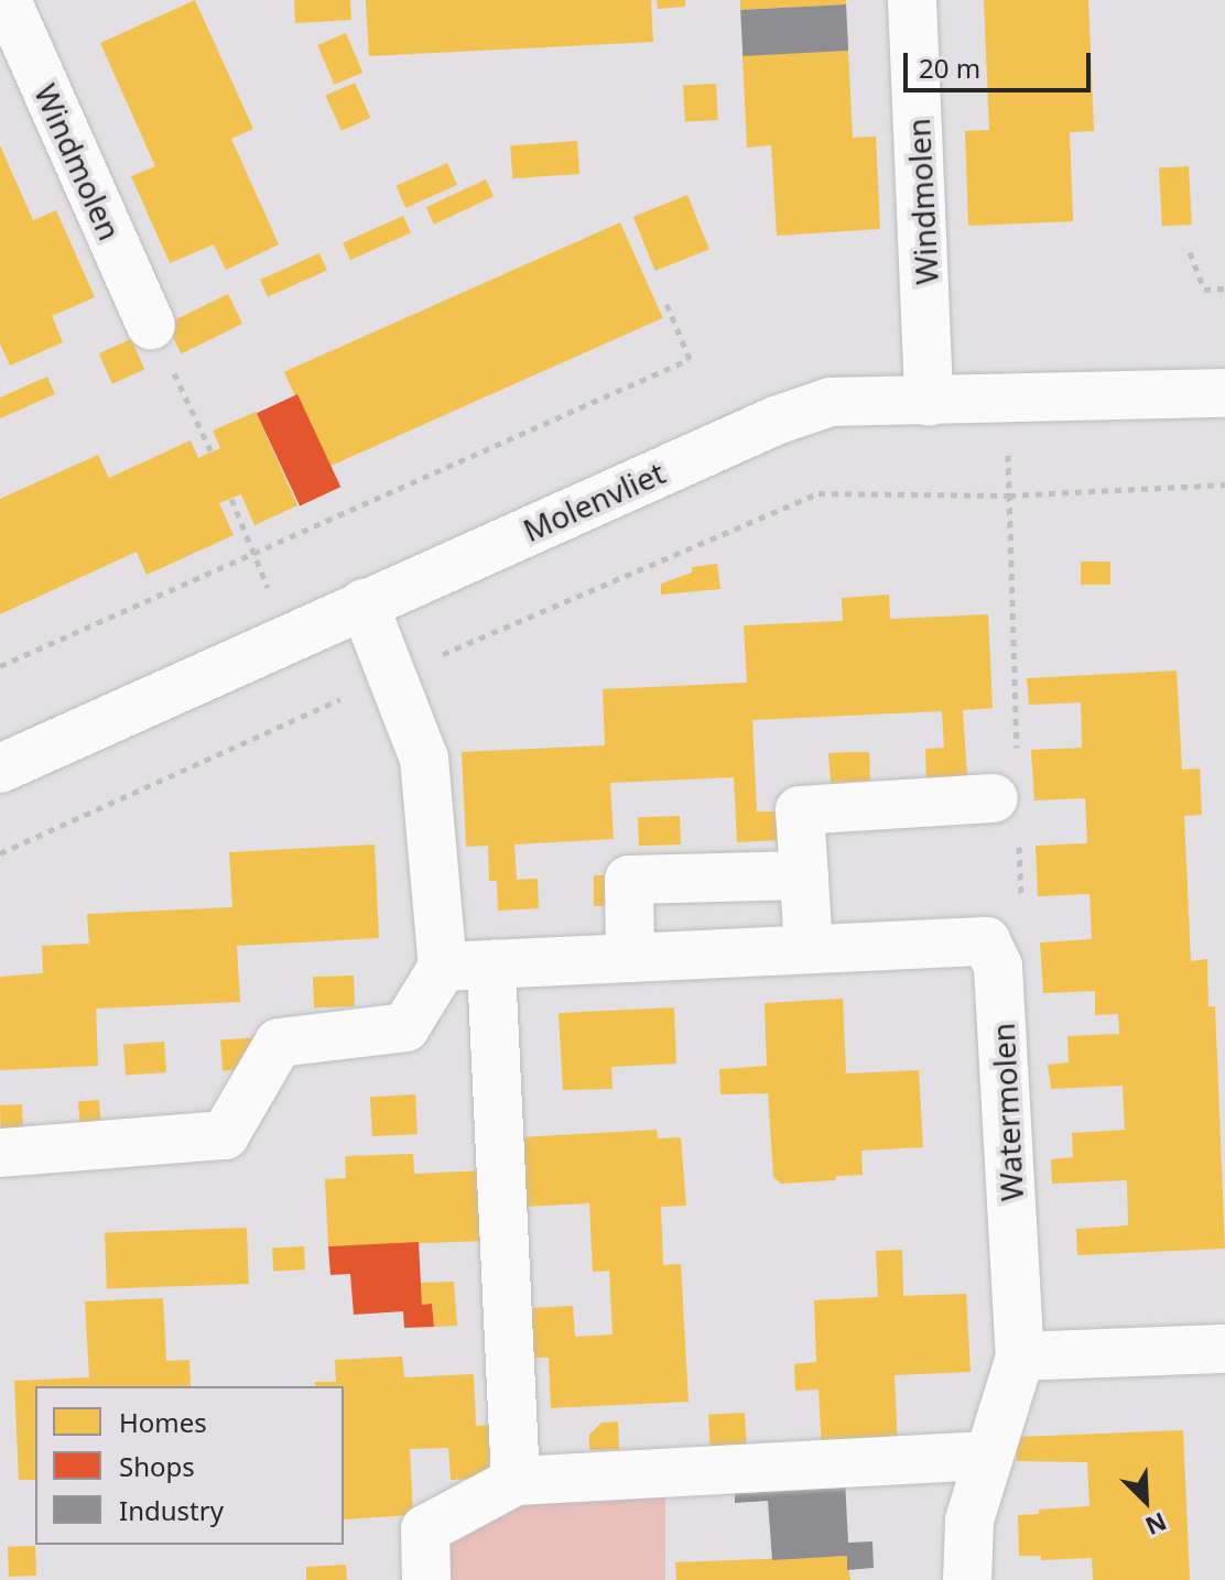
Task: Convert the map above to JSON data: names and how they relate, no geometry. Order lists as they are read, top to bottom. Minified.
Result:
{"streets":{"street":["Windmolen","Molenvliet","Watermolen"]},"crossings":[["Windmolen","Molenvliet"]],"legend":["Homes","Shops","Industry"],"scale_bar":"20 m","north":"bottom right"}
